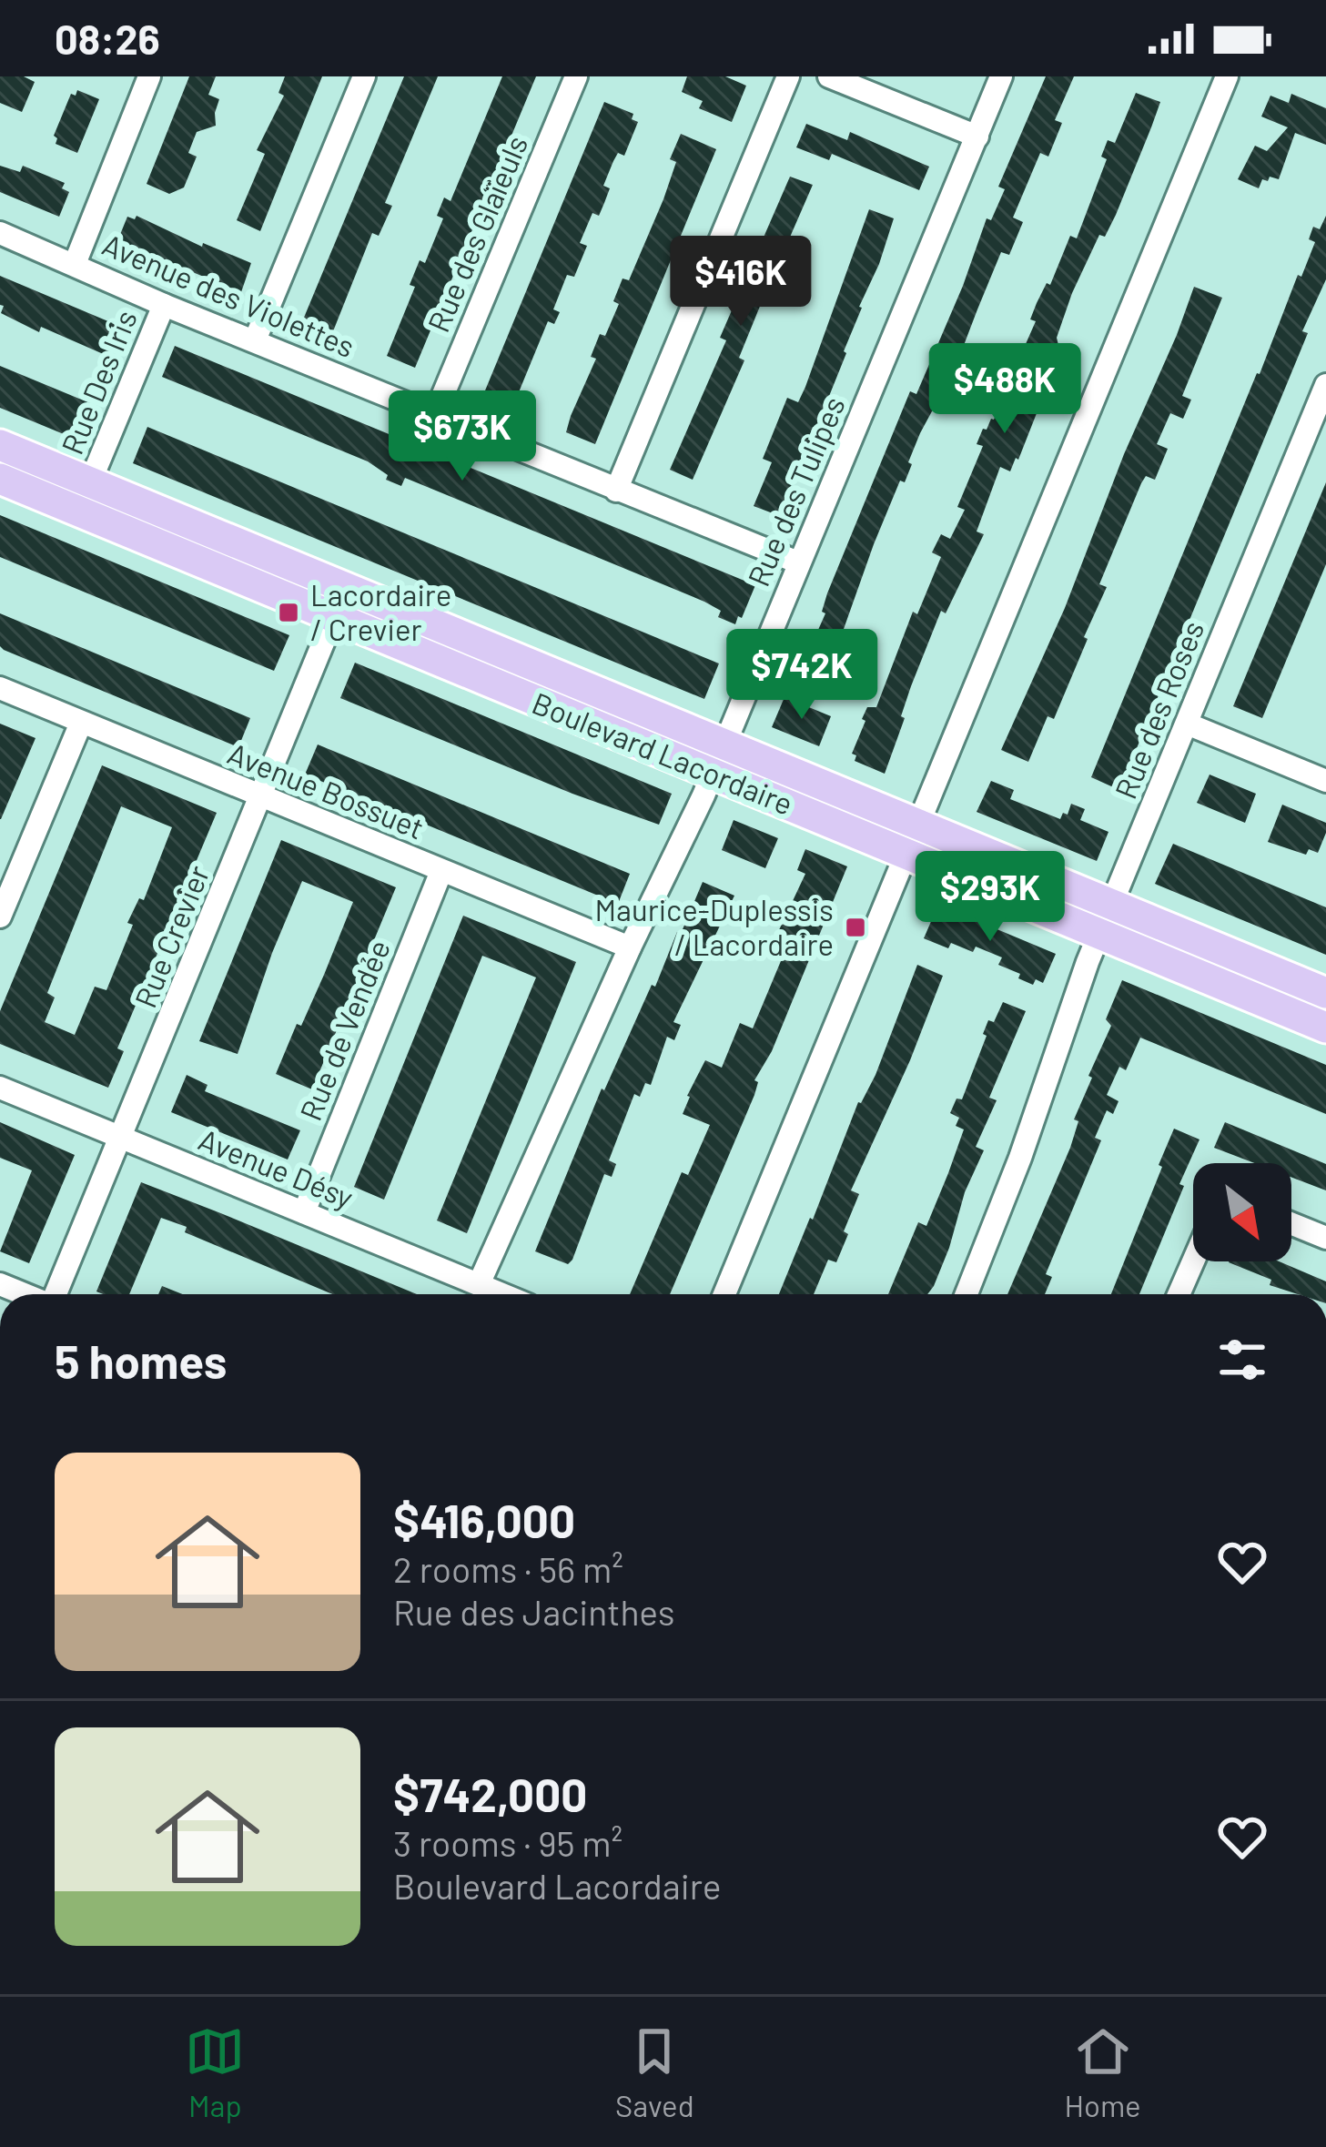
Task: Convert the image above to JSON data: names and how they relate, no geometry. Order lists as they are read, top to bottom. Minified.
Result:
{"streets":{"main road":["Boulevard Lacordaire"],"street":["Rue des Glaïeuls","Avenue des Violettes","Rue Des Iris","Rue des Tulipes","Rue des Roses","Avenue Bossuet","Rue Crevier","Rue de Vendée","Avenue Désy"]},"crossings":[["Rue des Glaïeuls","Avenue des Violettes"],["Avenue des Violettes","Rue Des Iris"],["Avenue des Violettes","Rue des Tulipes"],["Rue Des Iris","Boulevard Lacordaire"],["Rue des Tulipes","Boulevard Lacordaire"],["Rue des Tulipes","Avenue Bossuet"],["Rue des Tulipes","Avenue Désy"],["Rue des Roses","Boulevard Lacordaire"],["Boulevard Lacordaire","Rue Crevier"],["Avenue Bossuet","Rue Crevier"],["Avenue Bossuet","Rue de Vendée"],["Rue Crevier","Avenue Désy"],["Rue de Vendée","Avenue Désy"]],"places":{"transit":["Lacordaire / Crevier","Maurice-Duplessis / Lacordaire"]},"north":"bottom right","page":{"status":"08:26","price":["$416K","$488K","$673K","$742K","$293K"],"heading":"5 homes","list":[{"name":"$416,000","note":"2 rooms · 56 m² · Rue des Jacinthes"},{"name":"$742,000","note":"3 rooms · 95 m² · Boulevard Lacordaire"}],"tabs":["Map","Saved","Home"]}}
